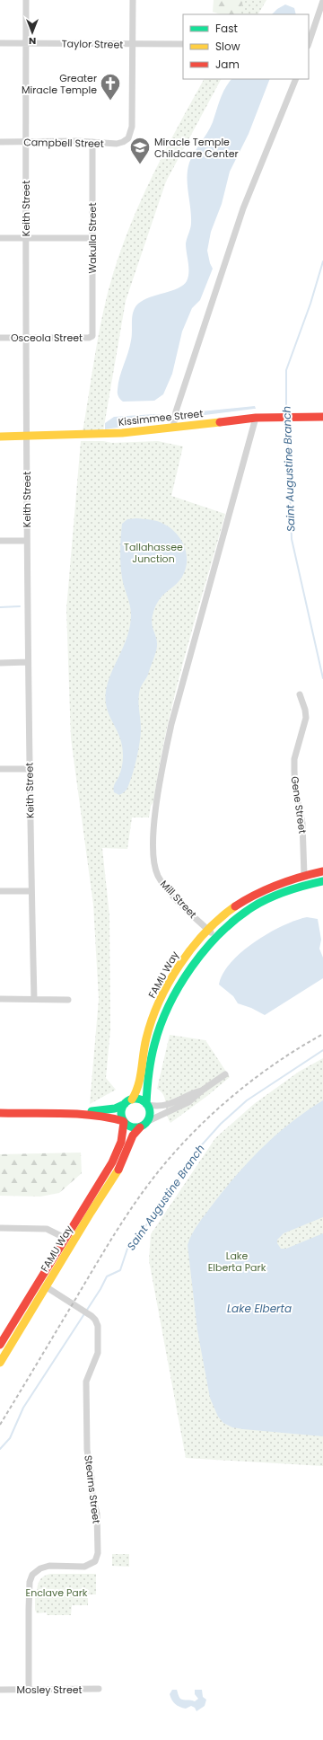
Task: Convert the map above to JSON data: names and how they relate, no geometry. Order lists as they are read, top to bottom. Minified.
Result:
{"streets":{"street":["Taylor Street","Campbell Street","Keith Street","Wakulla Street","Osceola Street","Kissimmee Street","Gene Street","Mill Street","FAMU Way","Stearns Street","Mosley Street"]},"crossings":[["Taylor Street","Campbell Street"],["Taylor Street","Keith Street"],["Campbell Street","Keith Street"],["Campbell Street","Wakulla Street"],["Keith Street","Osceola Street"],["Keith Street","Kissimmee Street"],["Wakulla Street","Osceola Street"],["Kissimmee Street","Mill Street"],["Gene Street","FAMU Way"],["Mill Street","FAMU Way"],["FAMU Way","Stearns Street"],["Stearns Street","Mosley Street"]],"water":["Saint Augustine Branch","Lake Elberta"],"parks":["Tallahassee Junction","Lake Elberta Park","Enclave Park"],"places":{"church":["Greater Miracle Temple"],"school or university":["Miracle Temple Childcare Center"]},"legend":["Fast","Slow","Jam"],"north":"bottom"}
